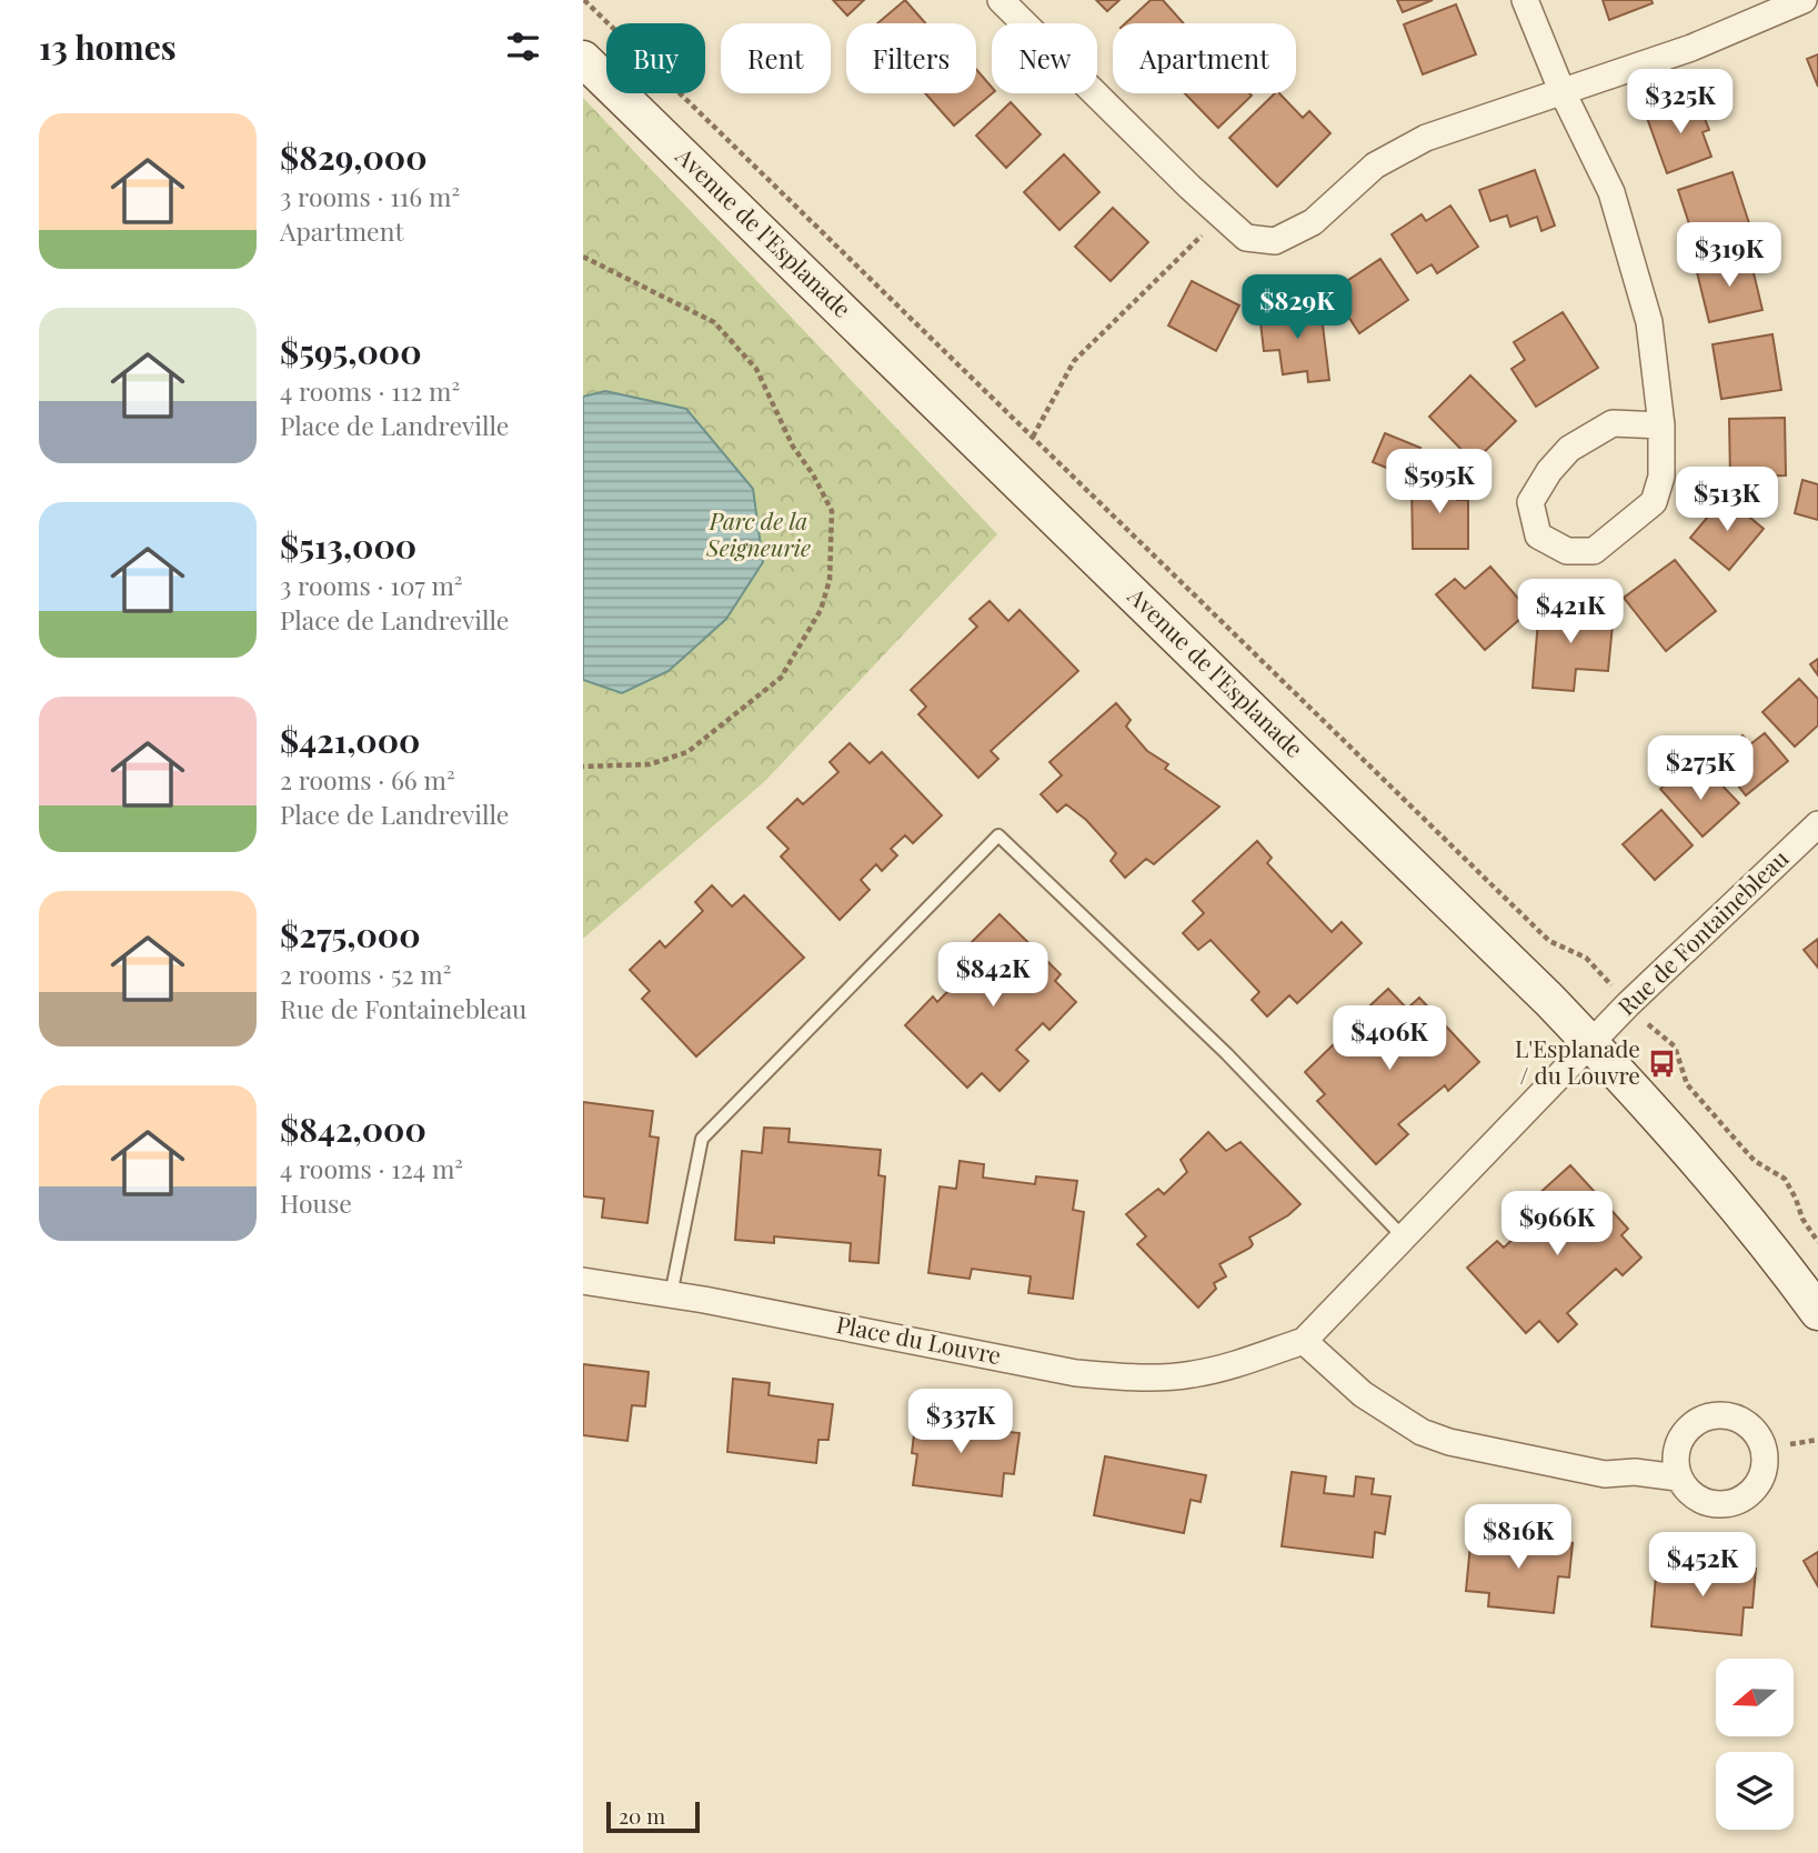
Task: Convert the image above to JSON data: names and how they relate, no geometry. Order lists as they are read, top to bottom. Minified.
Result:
{"streets":{"street":["Avenue de l'Esplanade","Rue de Fontainebleau","Place du Louvre"]},"crossings":[["Avenue de l'Esplanade","Rue de Fontainebleau"],["Avenue de l'Esplanade","Place du Louvre"],["Rue de Fontainebleau","Place du Louvre"]],"parks":["Parc de la Seigneurie"],"places":{"bus stop":["L'Esplanade / du Louvre"]},"scale_bar":"20 m","north":"left","page":{"heading":"13 homes","chip":["Buy","Rent","Filters","New","Apartment"],"price":["$325K","$319K","$829K","$595K","$513K","$421K","$275K","$842K","$406K","$966K","$337K","$816K","$452K"],"list":[{"name":"$829,000","note":"3 rooms · 116 m² · Apartment"},{"name":"$595,000","note":"4 rooms · 112 m² · Place de Landreville"},{"name":"$513,000","note":"3 rooms · 107 m² · Place de Landreville"},{"name":"$421,000","note":"2 rooms · 66 m² · Place de Landreville"},{"name":"$275,000","note":"2 rooms · 52 m² · Rue de Fontainebleau"},{"name":"$842,000","note":"4 rooms · 124 m² · House"}],"scale":"20 m"}}
